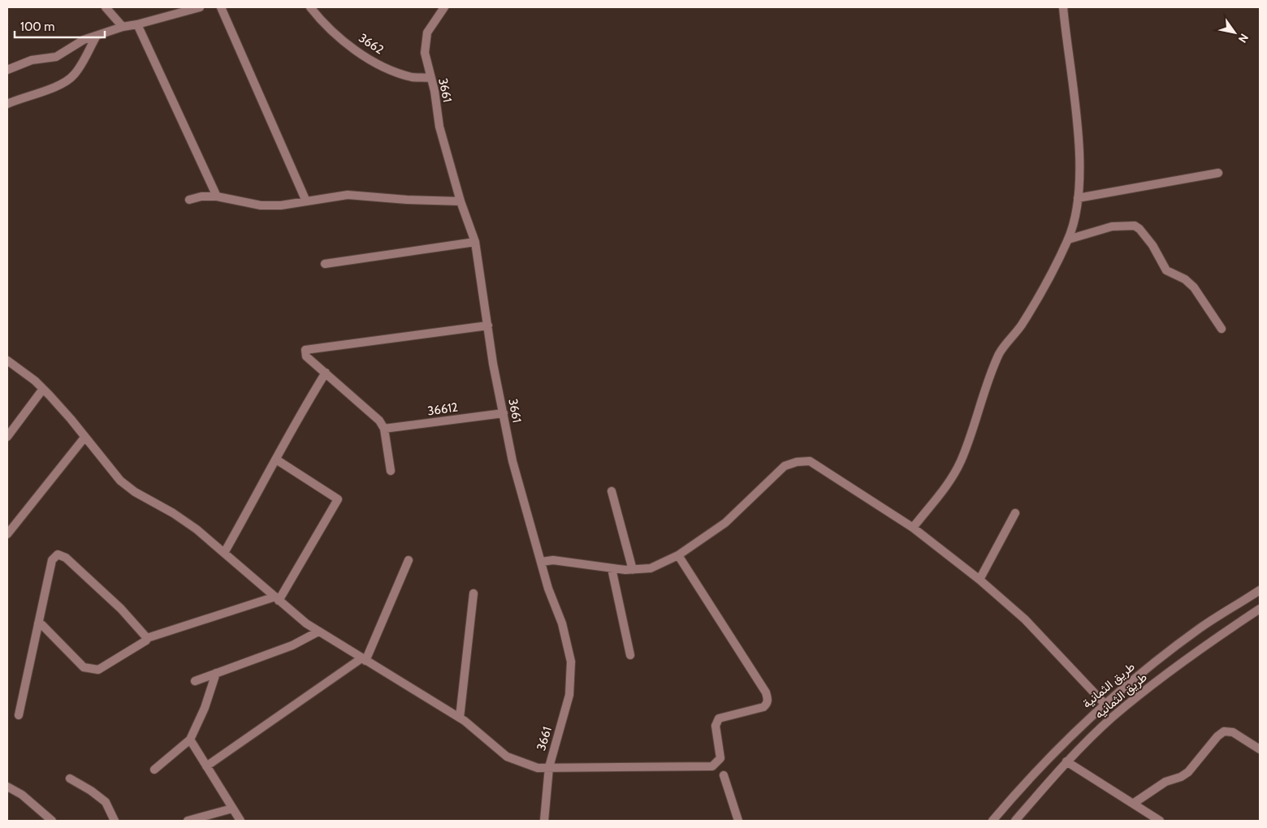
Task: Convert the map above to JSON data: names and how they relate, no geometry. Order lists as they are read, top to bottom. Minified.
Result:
{"streets":{"street":["3662","3661","36612","طريق الثمانية","طريق الثمانيه"]},"crossings":[["3662","3661"],["3661","36612"]],"scale_bar":"100 m","north":"bottom right"}
